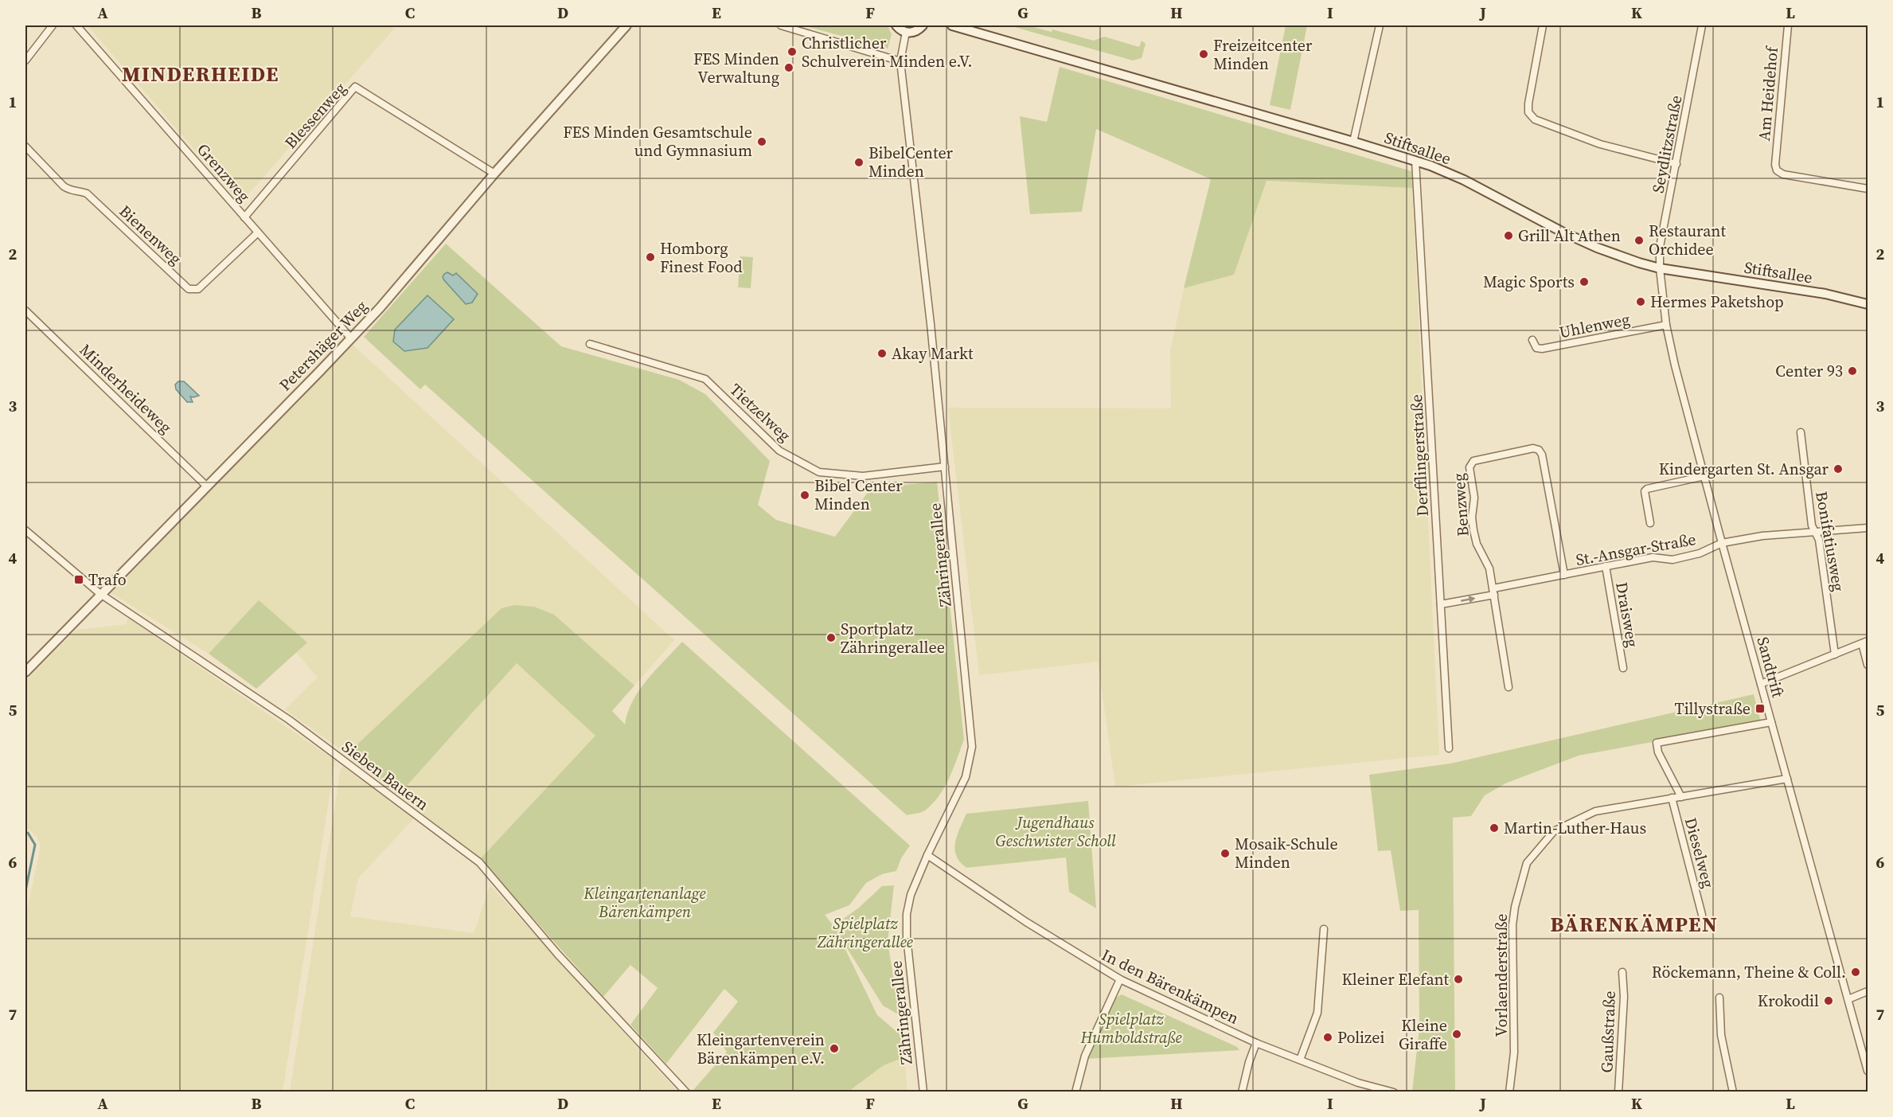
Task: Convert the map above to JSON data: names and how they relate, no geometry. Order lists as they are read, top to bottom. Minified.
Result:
{"streets":{"main road":["Stiftsallee","Petershäger Weg"],"street":["Am Heidehof","Blessenweg","Seydlitzstraße","Grenzweg","Bienenweg","Uhlenweg","Minderheideweg","Tietzelweg","Derfflingerstraße","Benzweg","Bonifatiusweg","St.-Ansgar-Straße","Zähringerallee","Draisweg","Sandtrift","Sieben Bauern","Dieselweg","Vorlaenderstraße","In den Bärenkämpen","Gaußstraße"]},"crossings":[["Blessenweg","Grenzweg"],["Blessenweg","Petershäger Weg"],["Seydlitzstraße","Stiftsallee"],["Seydlitzstraße","Sandtrift"],["Stiftsallee","Derfflingerstraße"],["Stiftsallee","Sandtrift"],["Grenzweg","Bienenweg"],["Grenzweg","Petershäger Weg"],["Uhlenweg","Sandtrift"],["Petershäger Weg","Minderheideweg"],["Petershäger Weg","Sieben Bauern"],["Tietzelweg","Zähringerallee"],["Derfflingerstraße","St.-Ansgar-Straße"],["Benzweg","St.-Ansgar-Straße"],["Bonifatiusweg","St.-Ansgar-Straße"],["St.-Ansgar-Straße","Draisweg"],["St.-Ansgar-Straße","Sandtrift"],["Zähringerallee","In den Bärenkämpen"],["Sandtrift","Vorlaenderstraße"],["Dieselweg","Vorlaenderstraße"]],"districts":["MINDERHEIDE","BÄRENKÄMPEN"],"parks":["Jugendhaus Geschwister Scholl","Kleingartenanlage Bärenkämpen","Spielplatz Zähringerallee","Spielplatz Humboldstraße"],"places":{"other":["Christlicher Schulverein Minden e.V.","Freizeitcenter Minden","FES Minden Verwaltung","FES Minden Gesamtschule und Gymnasium","BibelCenter Minden","Grill Alt Athen","Restaurant Orchidee","Homborg Finest Food","Magic Sports","Hermes Paketshop","Akay Markt","Center 93","Kindergarten St. Ansgar","Bibel Center Minden","Sportplatz Zähringerallee","Martin-Luther-Haus","Mosaik-Schule Minden","Röckemann, Theine & Coll.","Kleiner Elefant","Krokodil","Kleine Giraffe","Polizei","Kleingartenverein Bärenkämpen e.V."],"transit":["Trafo","Tillystraße"]},"grid":{"columns":["A","B","C","D","E","F","G","H","I","J","K","L"],"rows":["1","2","3","4","5","6","7"]}}
